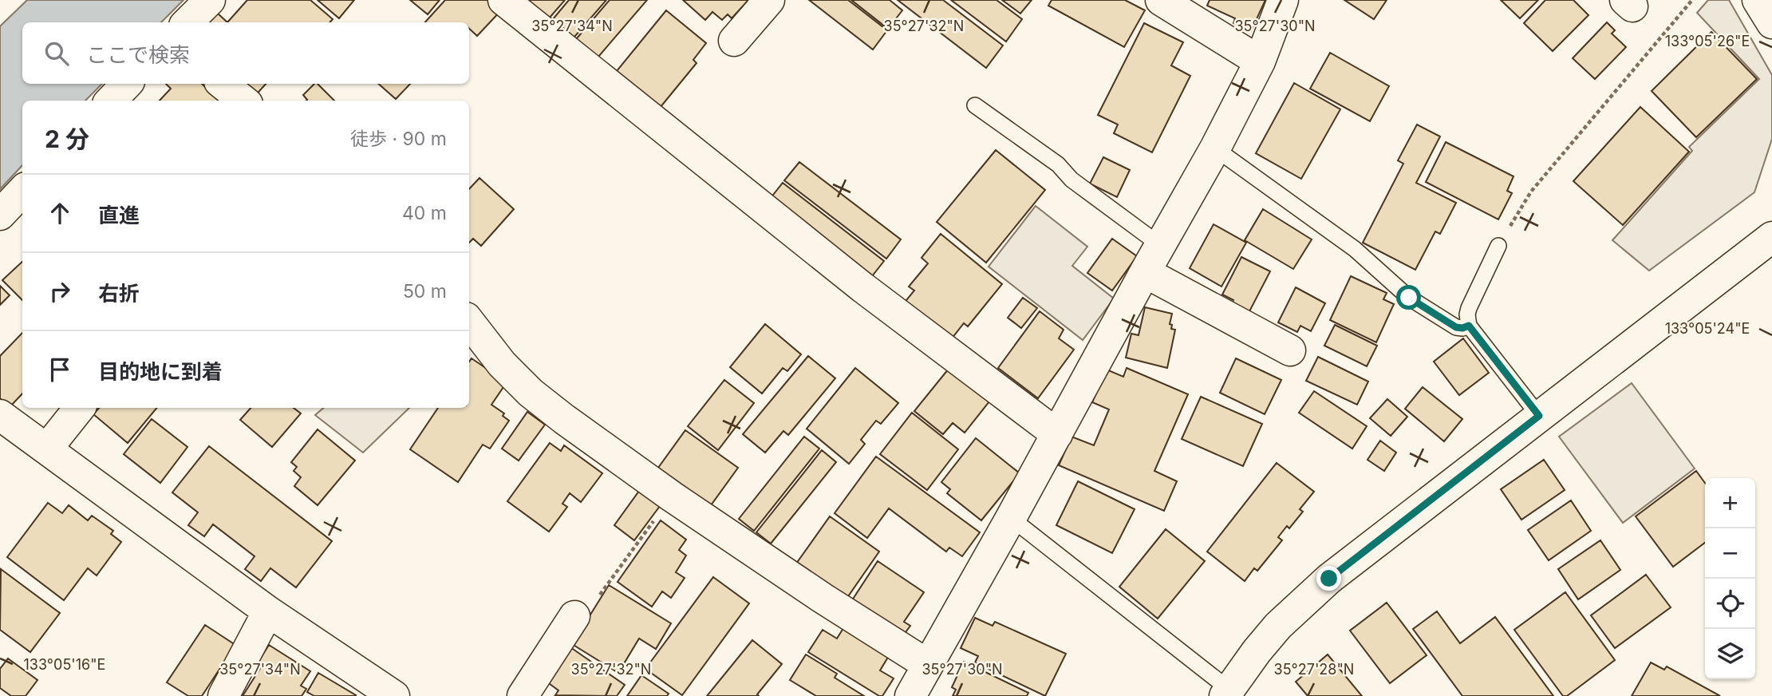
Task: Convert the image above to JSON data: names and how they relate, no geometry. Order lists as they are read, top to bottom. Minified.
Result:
{"page":{"search":"ここで検索","heading":["2 分","徒歩 · 90 m"],"list":[["直進","40 m"],["右折","50 m"],"目的地に到着"],"map_buttons":["+","−"]},"coordinates":["35°27'34\"N","35°27'32\"N","35°27'30\"N","133°05'26\"E","133°05'24\"E","133°05'16\"E","35°27'28\"N"]}
